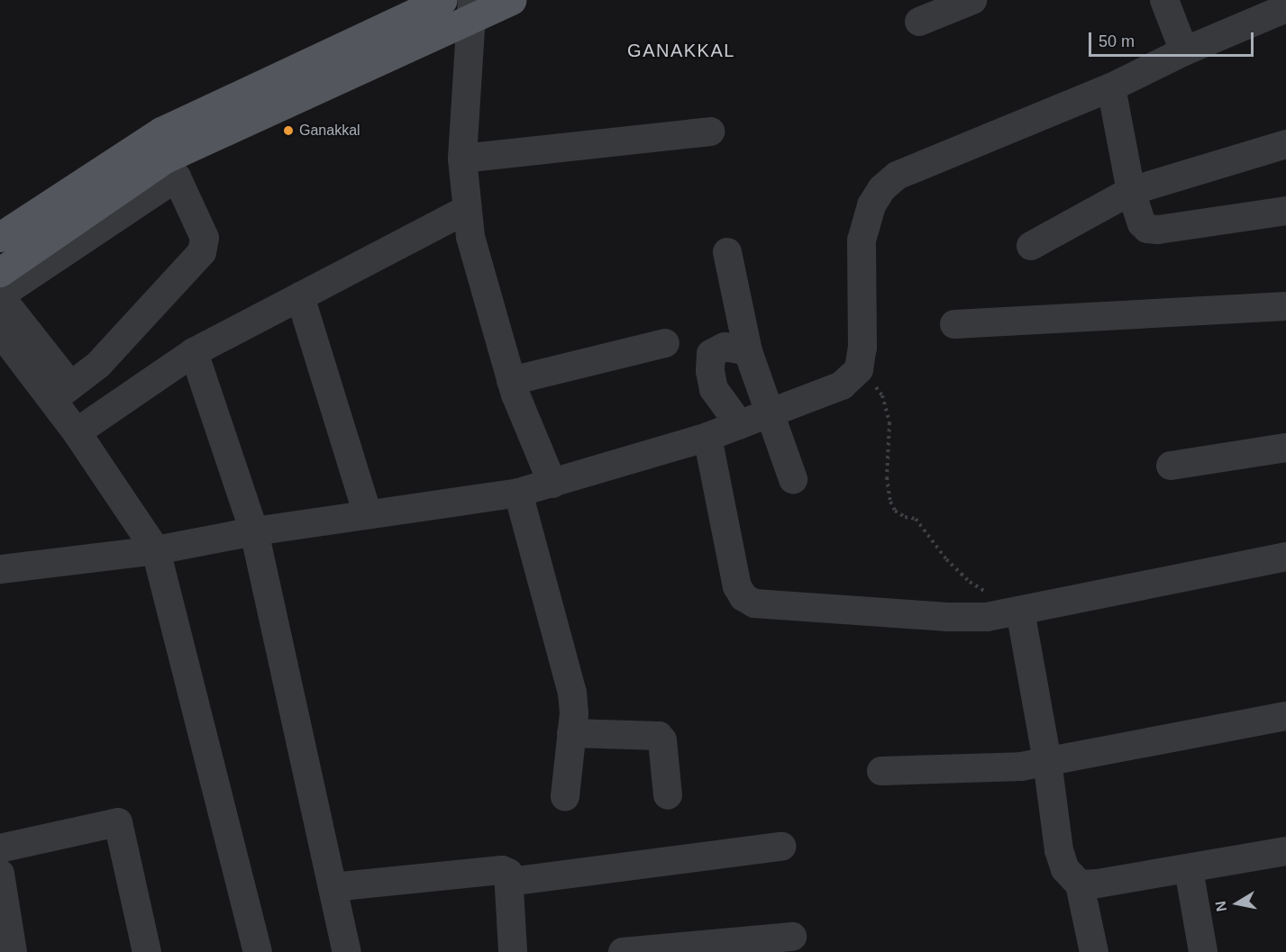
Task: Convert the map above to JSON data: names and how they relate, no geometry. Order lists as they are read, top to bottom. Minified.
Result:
{"districts":["GANAKKAL"],"places":["Ganakkal"],"scale_bar":"50 m","north":"left"}
